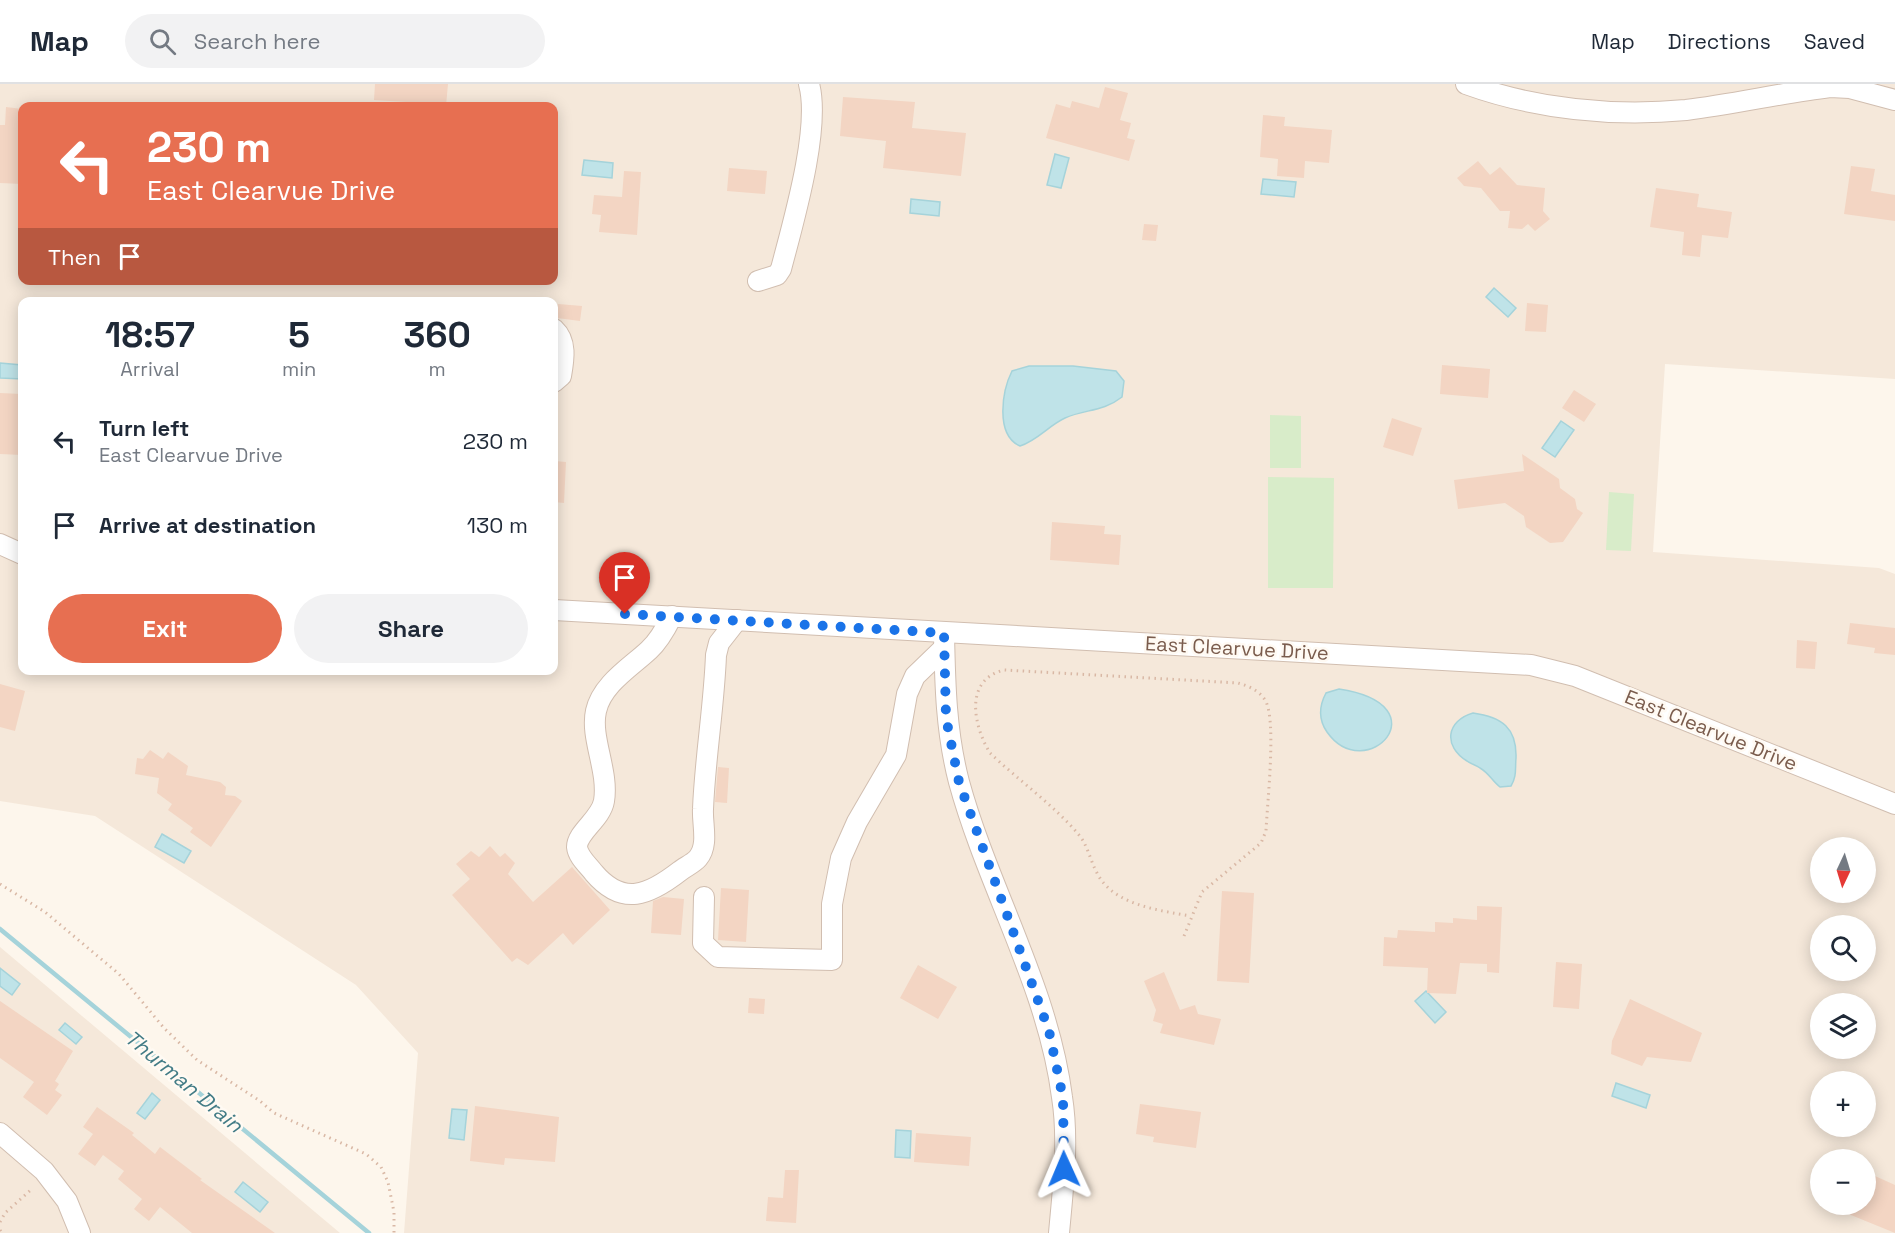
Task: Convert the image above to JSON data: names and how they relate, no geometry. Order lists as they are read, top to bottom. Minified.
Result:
{"streets":{"street":["East Clearvue Drive"]},"water":["Thurman Drain"],"north":"bottom","page":{"header":"Map","search":"Search here","nav":["Map","Directions","Saved"],"turn":["230 m","East Clearvue Drive"],"then":"Then","eta":["18:57","Arrival","5","min","360","m"],"list":[{"name":"Turn left","note":"East Clearvue Drive","value":"230 m"},{"name":"Arrive at destination","value":"130 m"}],"buttons":["Exit","Share"],"map_buttons":["+","−"]}}
